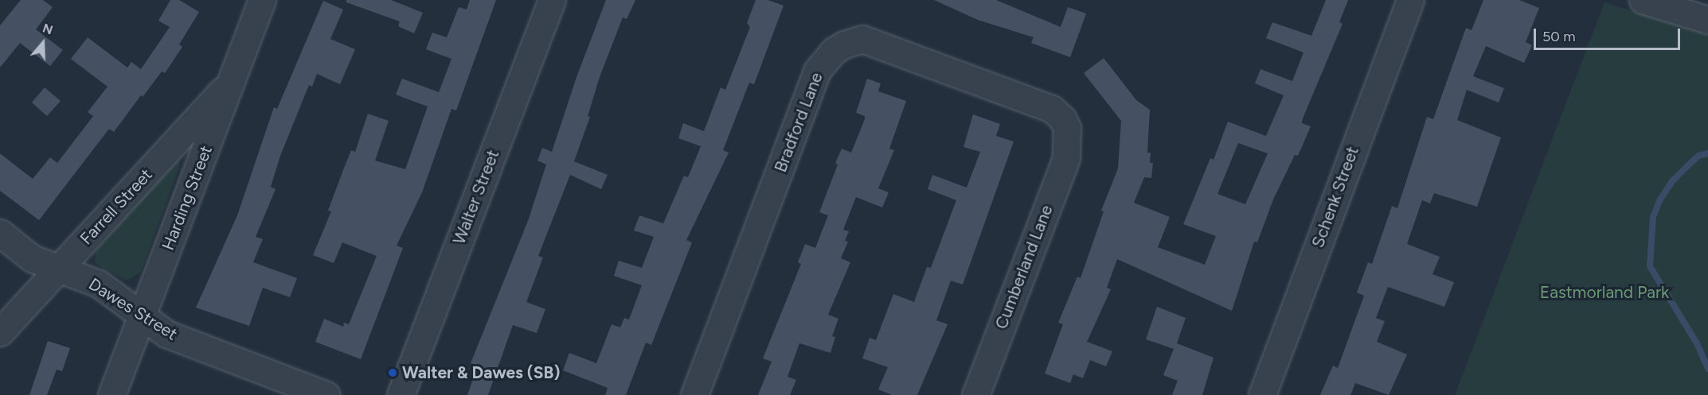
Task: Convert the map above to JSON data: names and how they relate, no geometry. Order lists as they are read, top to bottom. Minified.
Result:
{"streets":{"street":["Bradford Lane","Walter Street","Schenk Street","Harding Street","Farrell Street","Cumberland Lane","Dawes Street"]},"crossings":[["Bradford Lane","Cumberland Lane"],["Harding Street","Farrell Street"],["Harding Street","Dawes Street"],["Farrell Street","Dawes Street"]],"parks":["Eastmorland Park"],"places":["Walter & Dawes (SB)"],"scale_bar":"50 m","north":"top"}
